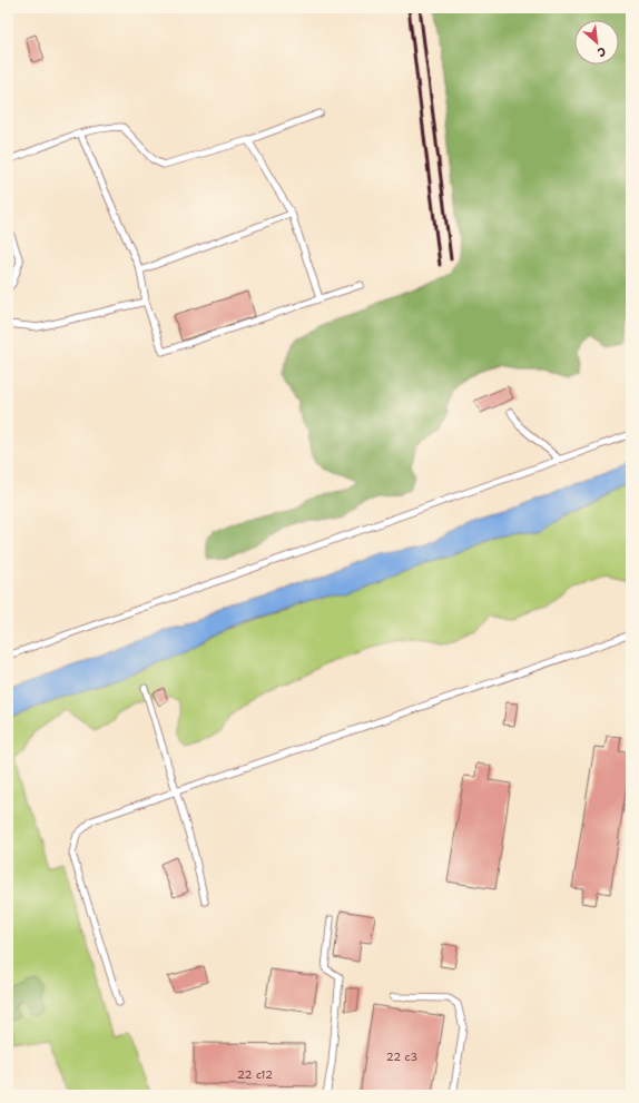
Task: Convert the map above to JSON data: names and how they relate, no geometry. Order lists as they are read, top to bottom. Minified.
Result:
{"house_numbers":["22 с3","22 с12"],"north":"bottom right"}
